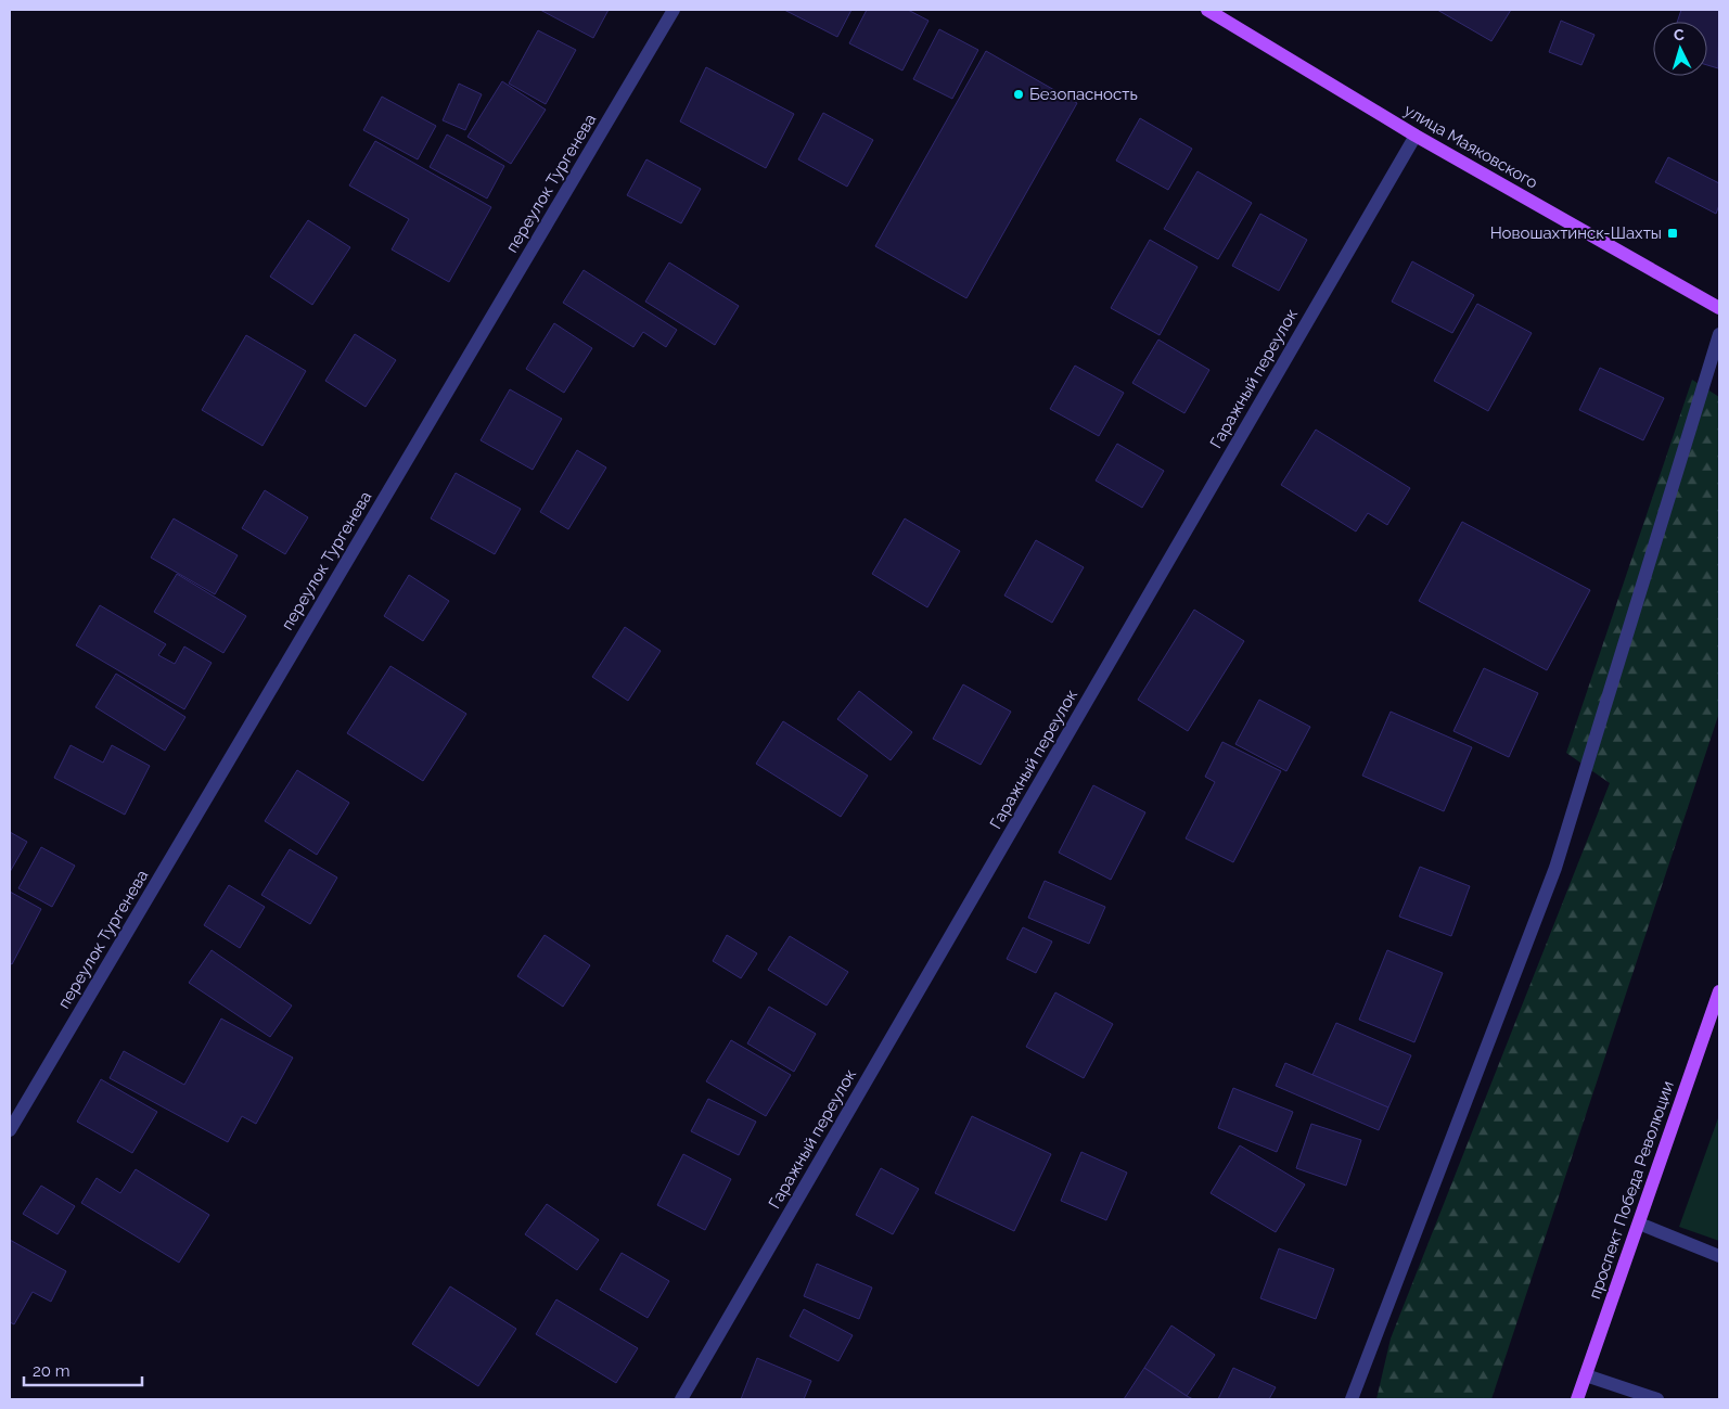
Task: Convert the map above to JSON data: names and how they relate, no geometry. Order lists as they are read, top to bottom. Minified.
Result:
{"streets":{"main road":["улица Маяковского","проспект Победа Революции"],"street":["переулок Тургенева","Гаражный переулок"]},"crossings":[["улица Маяковского","Гаражный переулок"]],"places":{"other":["Безопасность"],"transit":["Новошахтинск-Шахты"]},"scale_bar":"20 m","north":"top"}
